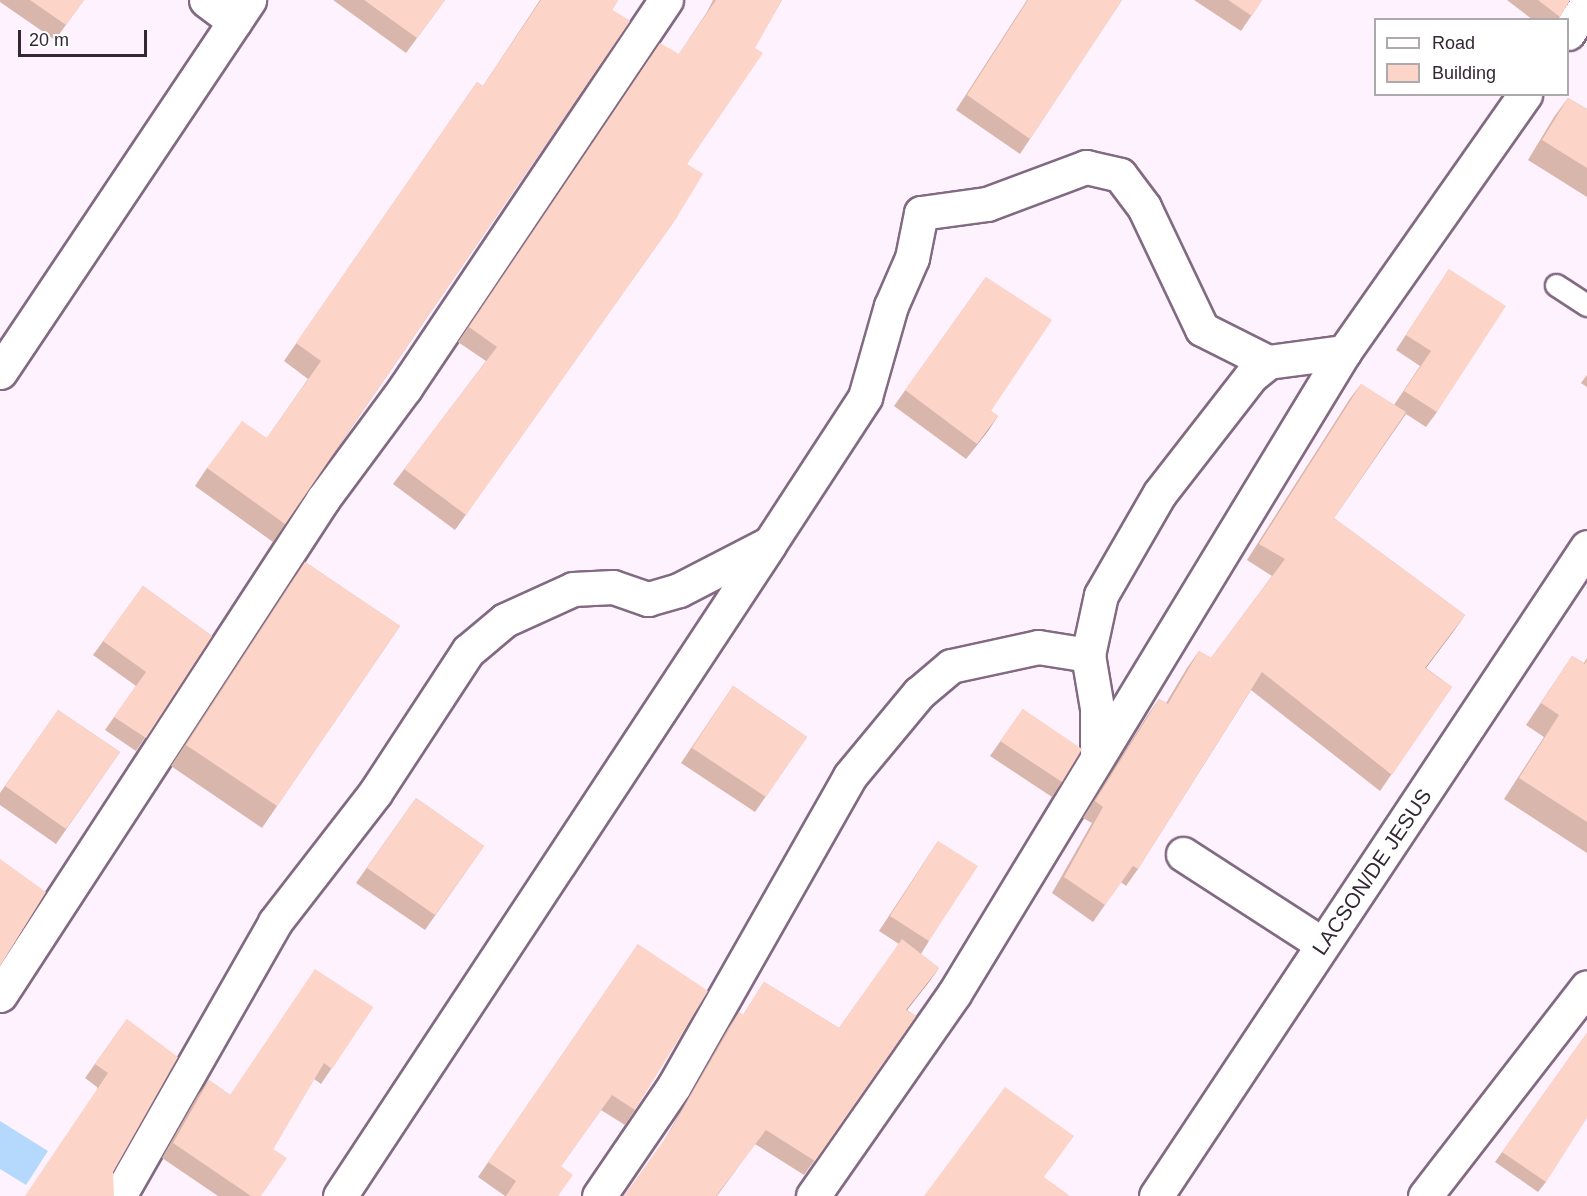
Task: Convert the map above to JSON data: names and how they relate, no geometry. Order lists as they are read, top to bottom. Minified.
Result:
{"streets":{"street":["LACSON/DE JESUS"]},"legend":["Road","Building"],"scale_bar":"20 m"}
